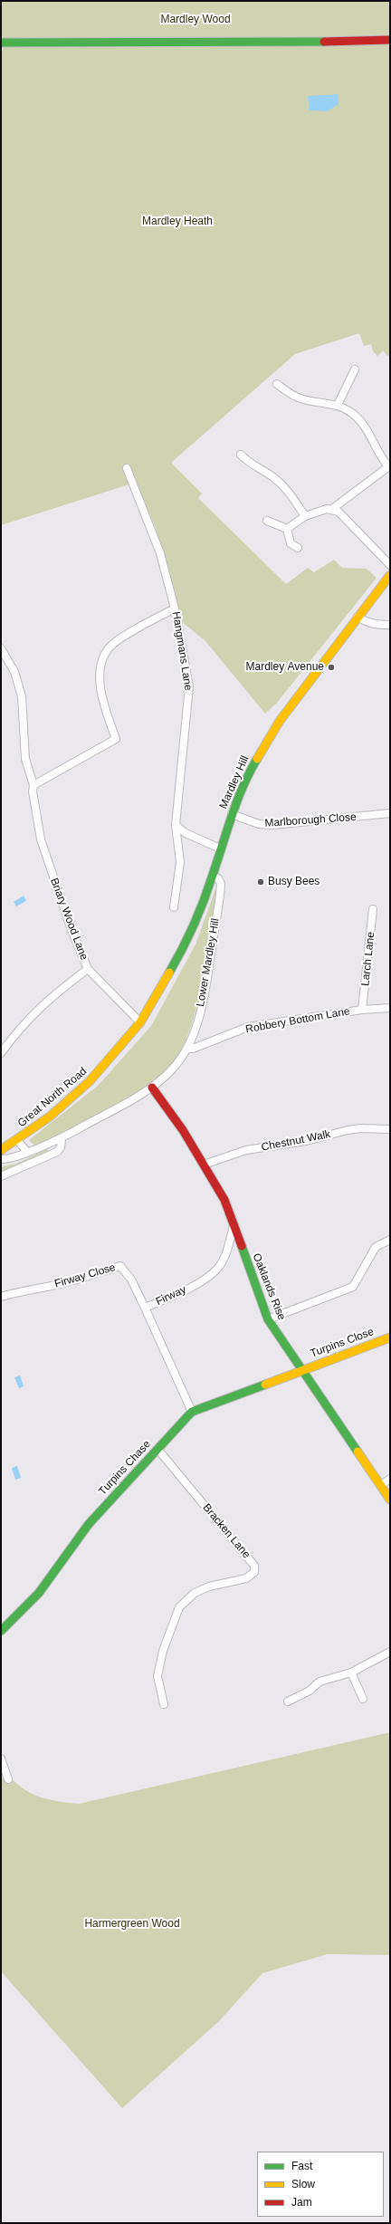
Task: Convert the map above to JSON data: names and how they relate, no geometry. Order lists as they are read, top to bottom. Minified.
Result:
{"streets":{"street":["Hangmans Lane","Mardley Hill","Marlborough Close","Briary Wood Lane","Larch Lane","Lower Mardley Hill","Robbery Bottom Lane","Great North Road","Chestnut Walk","Firway Close","Oaklands Rise","Firway","Turpins Close","Turpins Chase","Bracken Lane"]},"crossings":[["Mardley Hill","Marlborough Close"],["Mardley Hill","Briary Wood Lane"],["Mardley Hill","Lower Mardley Hill"],["Mardley Hill","Great North Road"],["Briary Wood Lane","Great North Road"],["Larch Lane","Robbery Bottom Lane"],["Lower Mardley Hill","Robbery Bottom Lane"],["Lower Mardley Hill","Oaklands Rise"],["Chestnut Walk","Oaklands Rise"],["Firway Close","Firway"],["Oaklands Rise","Firway"],["Oaklands Rise","Turpins Close"],["Oaklands Rise","Turpins Chase"],["Firway","Turpins Chase"],["Turpins Close","Turpins Chase"],["Turpins Chase","Bracken Lane"]],"parks":["Mardley Wood","Mardley Heath","Harmergreen Wood"],"places":["Mardley Avenue","Busy Bees"],"legend":["Fast","Slow","Jam"]}
